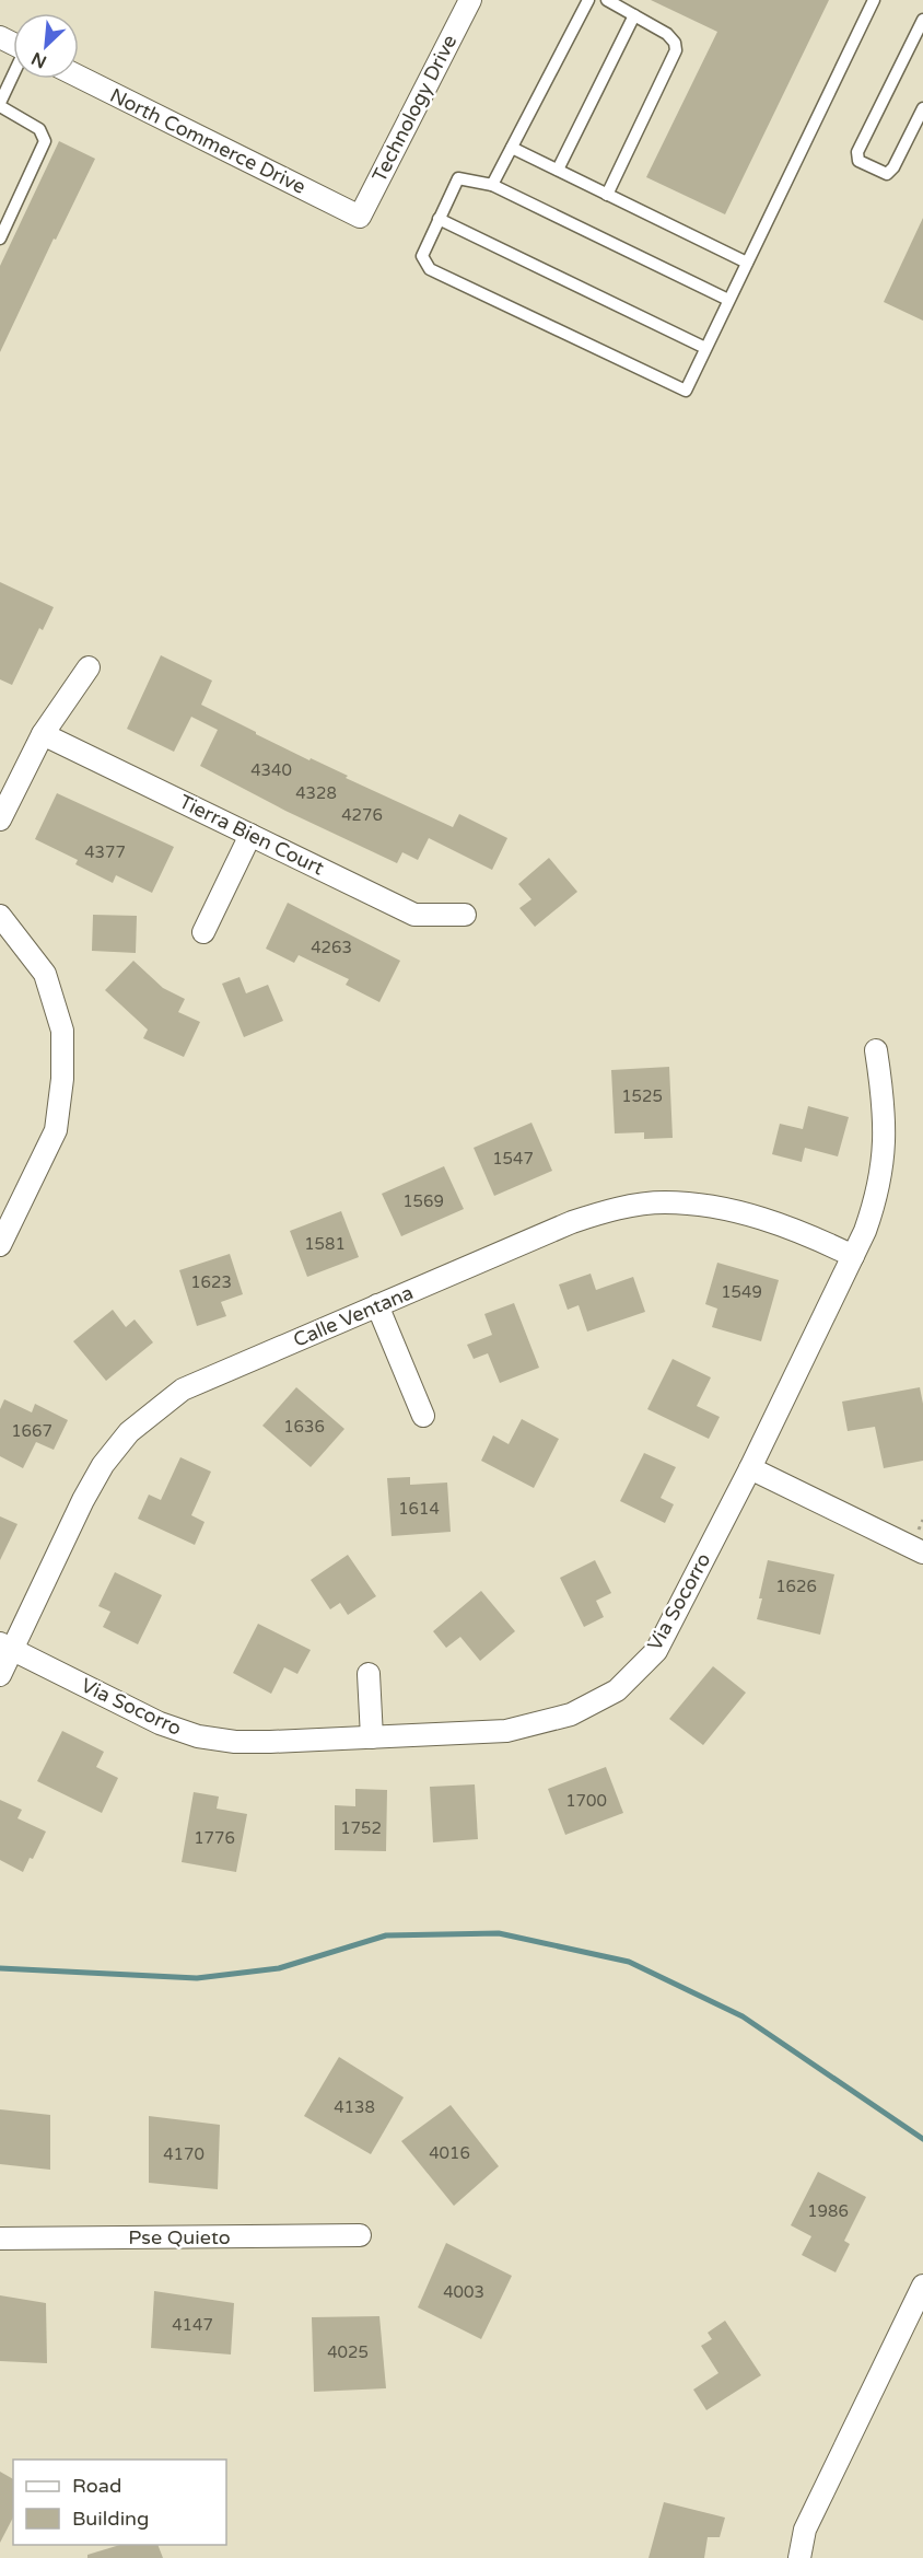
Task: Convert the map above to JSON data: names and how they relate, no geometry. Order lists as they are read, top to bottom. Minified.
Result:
{"streets":{"street":["Technology Drive","North Commerce Drive","Tierra Bien Court","Calle Ventana","Via Socorro","Pse Quieto"]},"crossings":[["Technology Drive","North Commerce Drive"],["Calle Ventana","Via Socorro"]],"house_numbers":["4340","4328","4276","4377","4263","1525","1547","1569","1581","1623","1549","1636","1667","1614","1626","1700","1752","1776","4138","4016","4170","1986","4003","4147","4025"],"legend":["Road","Building"],"north":"bottom left"}
